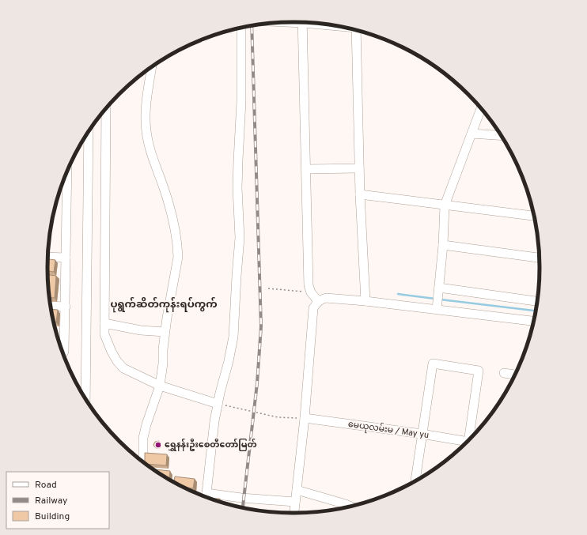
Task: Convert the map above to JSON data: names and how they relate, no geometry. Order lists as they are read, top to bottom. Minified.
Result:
{"streets":{"street":["မေယုလမ်းမ / May yu"]},"districts":["ပုရွက်ဆိတ်ကုန်းရပ်ကွက်"],"places":["ရွှေနန်းဦးစေတီတော်မြတ်"],"legend":["Road","Railway","Building"]}
